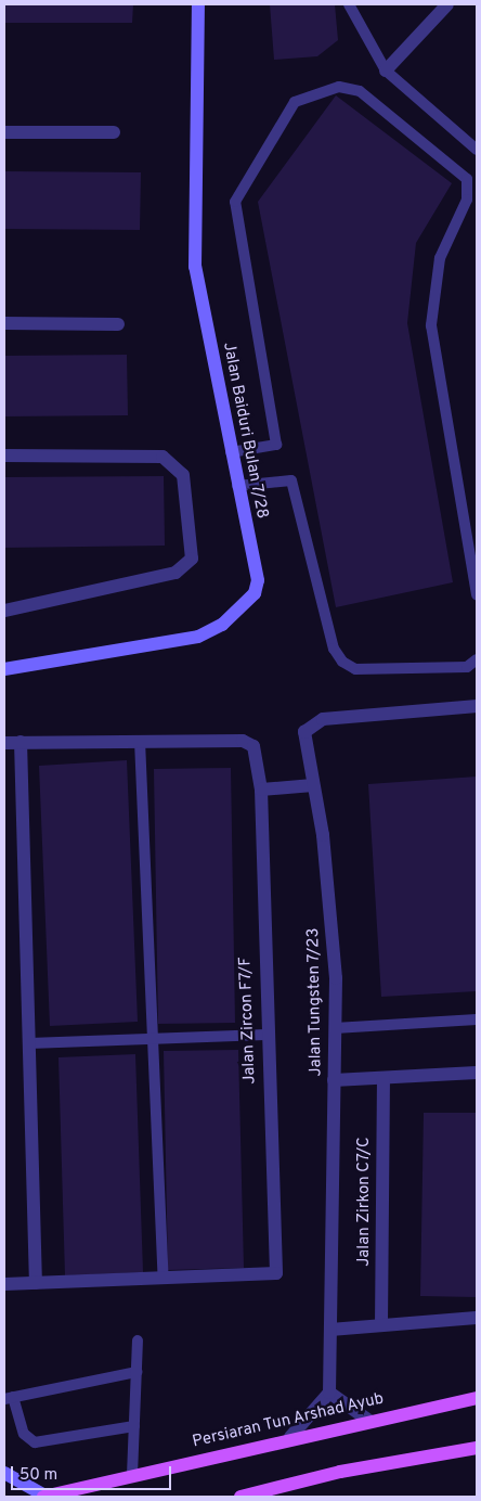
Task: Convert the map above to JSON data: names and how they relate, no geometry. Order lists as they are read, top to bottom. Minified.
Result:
{"streets":{"main road":["Persiaran Tun Arshad Ayub"],"street":["Jalan Baiduri Bulan 7/28","Jalan Tungsten 7/23","Jalan Zircon F7/F","Jalan Zirkon C7/C"]},"scale_bar":"50 m"}
